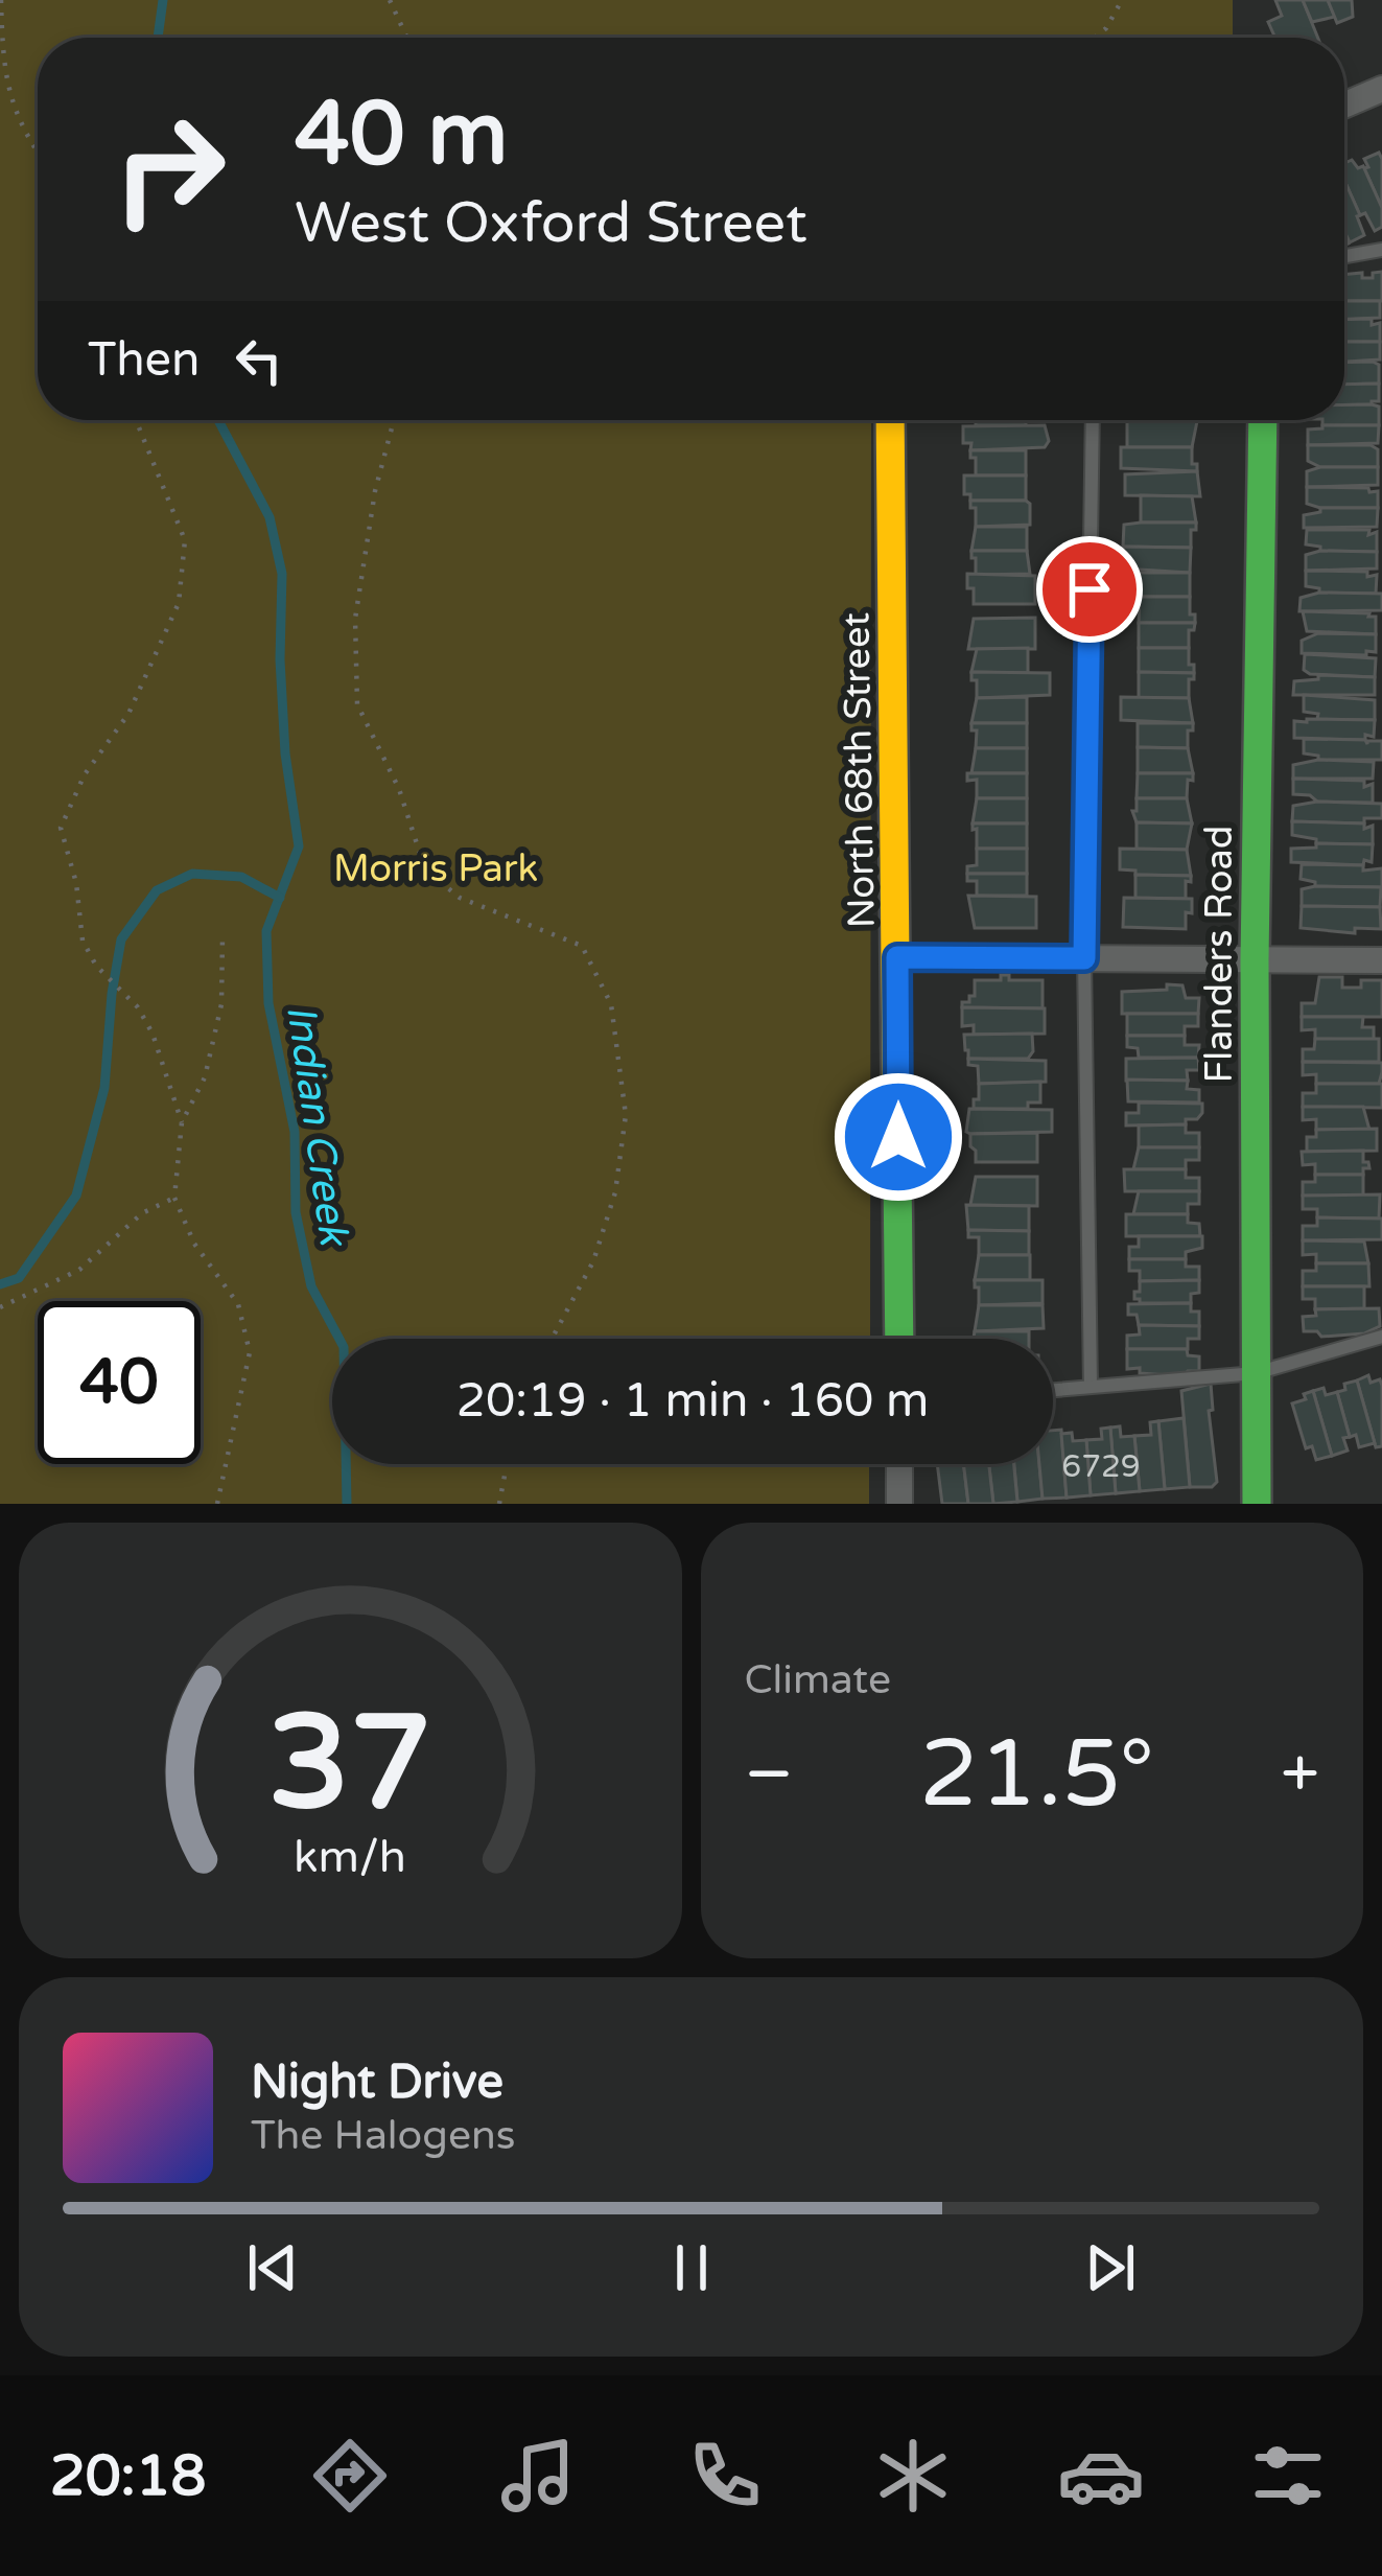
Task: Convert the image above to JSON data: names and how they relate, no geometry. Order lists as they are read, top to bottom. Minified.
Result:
{"streets":{"street":["North 68th Street","Flanders Road"]},"water":["Indian Creek"],"parks":["Morris Park"],"house_numbers":["6729"],"page":{"turn":["40 m","West Oxford Street"],"then":"Then","limit":"40","trip":"20:19 · 1 min · 160 m","tile":"Climate","heat":["−","21.5°","+"],"song":["Night Drive","The Halogens"],"tabs":"20:18","gauge":["37","km/h"]}}
